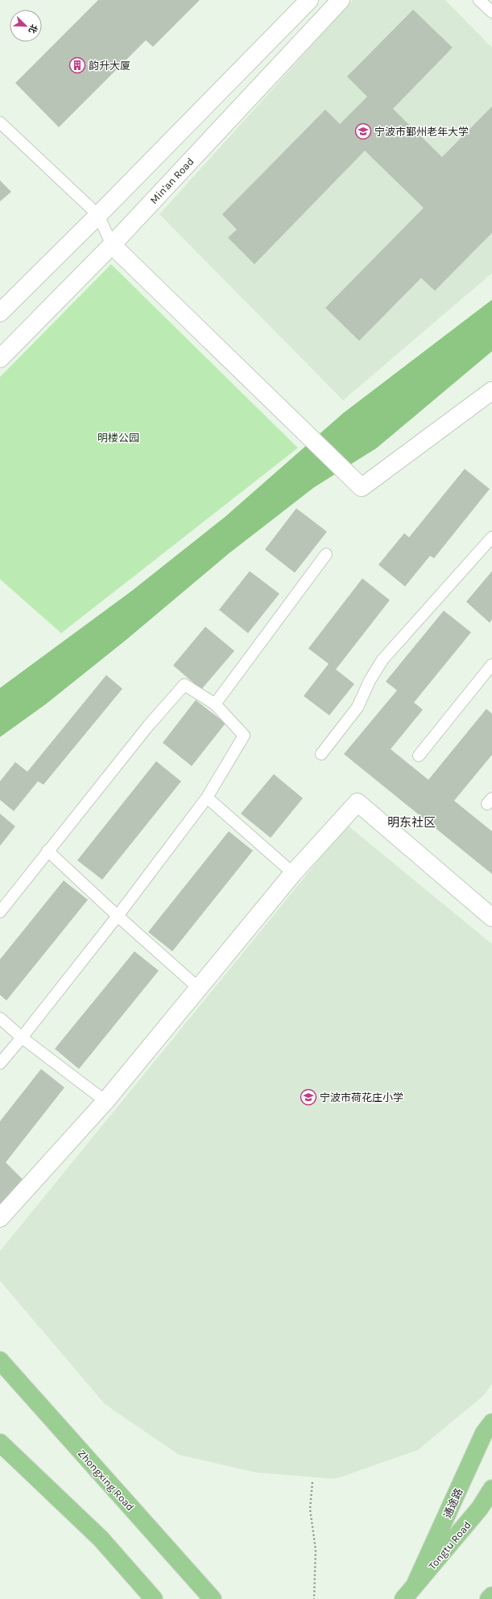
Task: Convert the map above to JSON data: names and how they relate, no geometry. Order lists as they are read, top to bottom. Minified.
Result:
{"streets":{"main road":["Zhongxing Road","通途路","Tongtu Road"],"street":["Min'an Road"]},"crossings":[["通途路","Tongtu Road"]],"districts":["明东社区"],"parks":["明楼公园"],"places":{"building":["韵升大厦"],"school or university":["宁波市鄞州老年大学","宁波市荷花庄小学"]},"north":"bottom right"}
